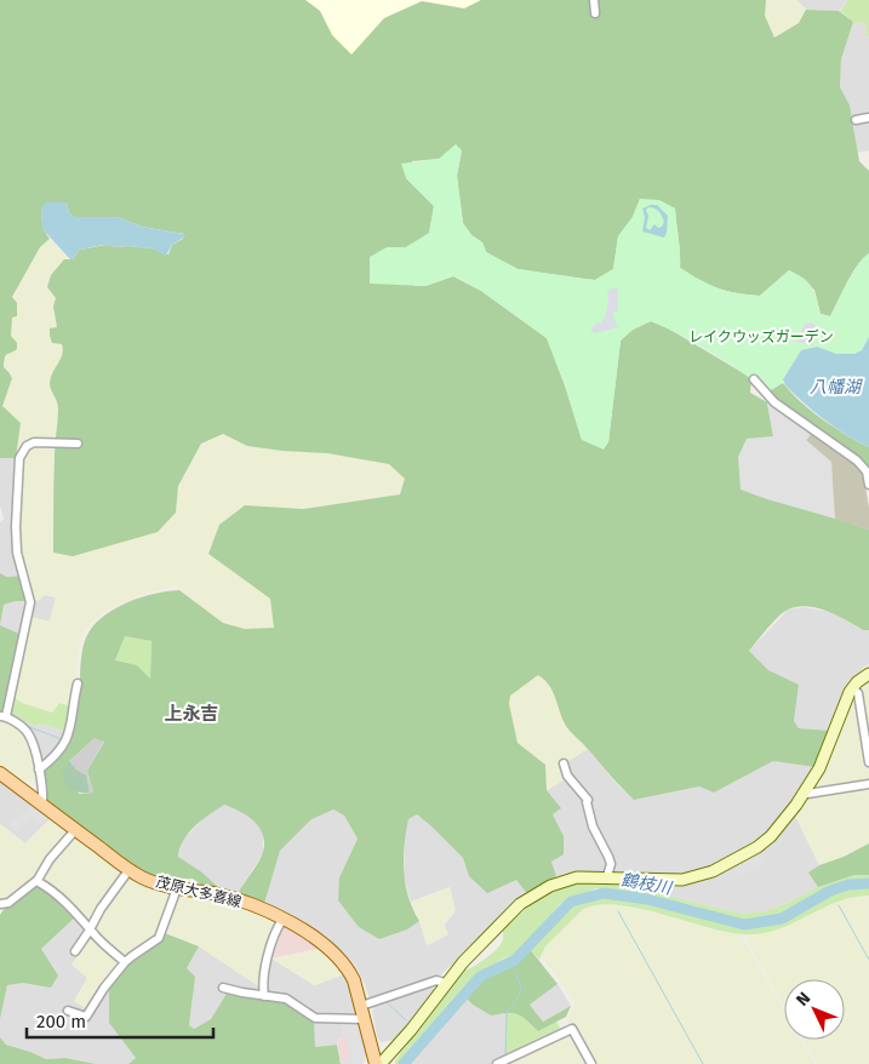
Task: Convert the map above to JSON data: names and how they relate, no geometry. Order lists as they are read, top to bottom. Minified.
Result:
{"streets":{"main road":["茂原大多喜線"]},"districts":["上永吉"],"water":["八幡湖","鶴枝川"],"parks":["レイクウッズガーデン"],"scale_bar":"200 m","north":"top left"}
